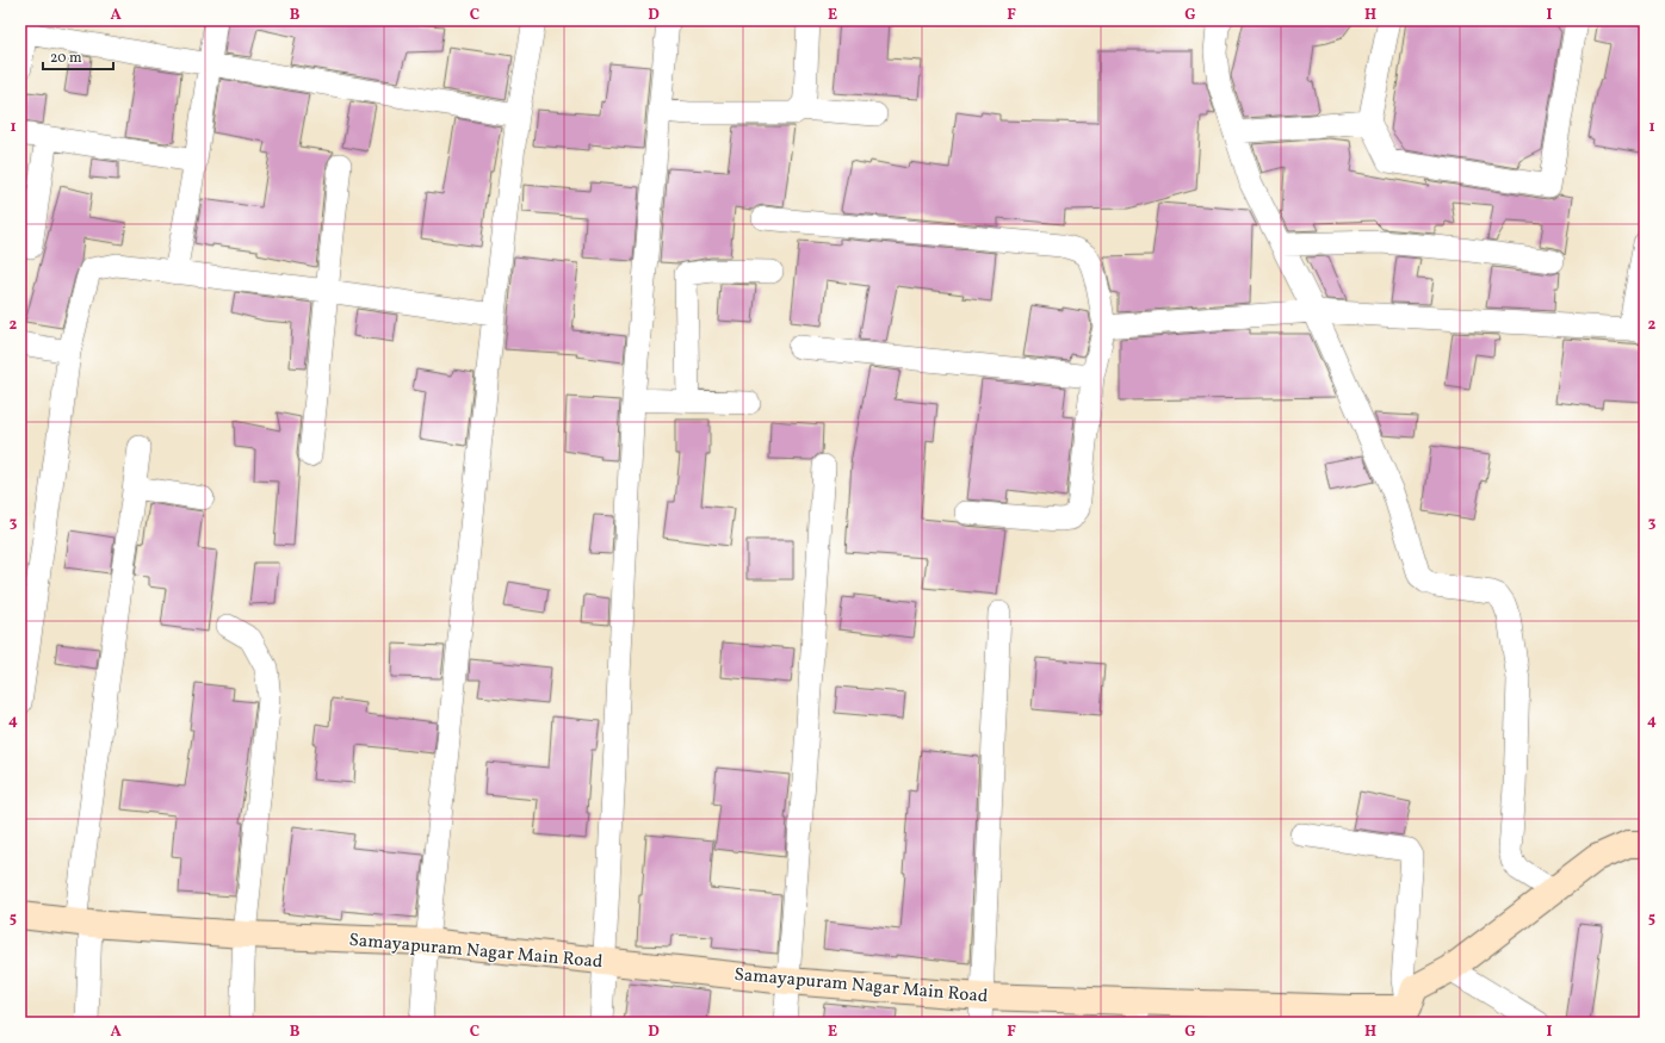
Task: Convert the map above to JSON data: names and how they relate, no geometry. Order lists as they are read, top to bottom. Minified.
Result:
{"streets":{"street":["Samayapuram Nagar Main Road"]},"scale_bar":"20 m","grid":{"columns":["A","B","C","D","E","F","G","H","I"],"rows":["1","2","3","4","5"]}}
